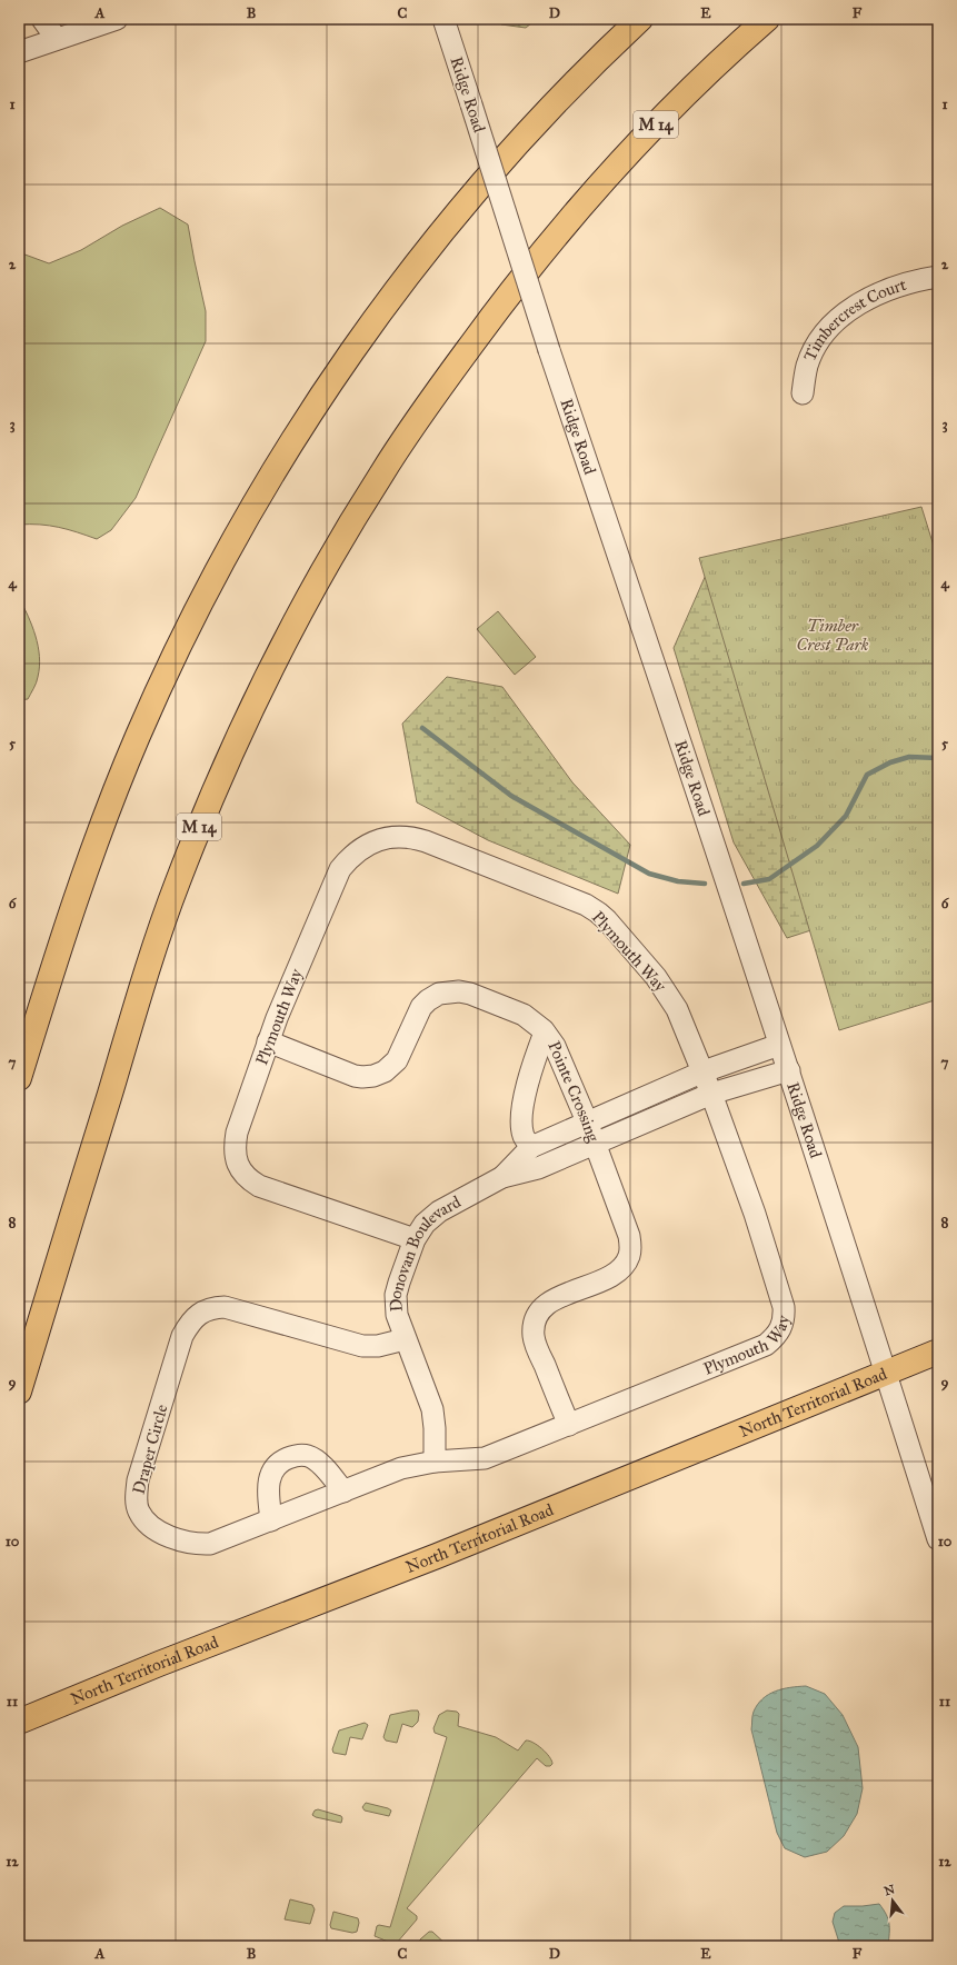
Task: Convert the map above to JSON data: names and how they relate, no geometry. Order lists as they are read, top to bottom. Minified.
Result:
{"streets":{"main road":["M 14","North Territorial Road"],"street":["Ridge Road","Timbercrest Court","Plymouth Way","Pointe Crossing","Donovan Boulevard","Draper Circle"]},"crossings":[["Ridge Road","Donovan Boulevard"],["Ridge Road","North Territorial Road"],["Plymouth Way","Pointe Crossing"],["Plymouth Way","Donovan Boulevard"],["Plymouth Way","Draper Circle"],["Pointe Crossing","Donovan Boulevard"],["Donovan Boulevard","Draper Circle"]],"parks":["Timber Crest Park"],"north":"top","grid":{"columns":["A","B","C","D","E","F"],"rows":["1","2","3","4","5","6","7","8","9","10","11","12"]}}
